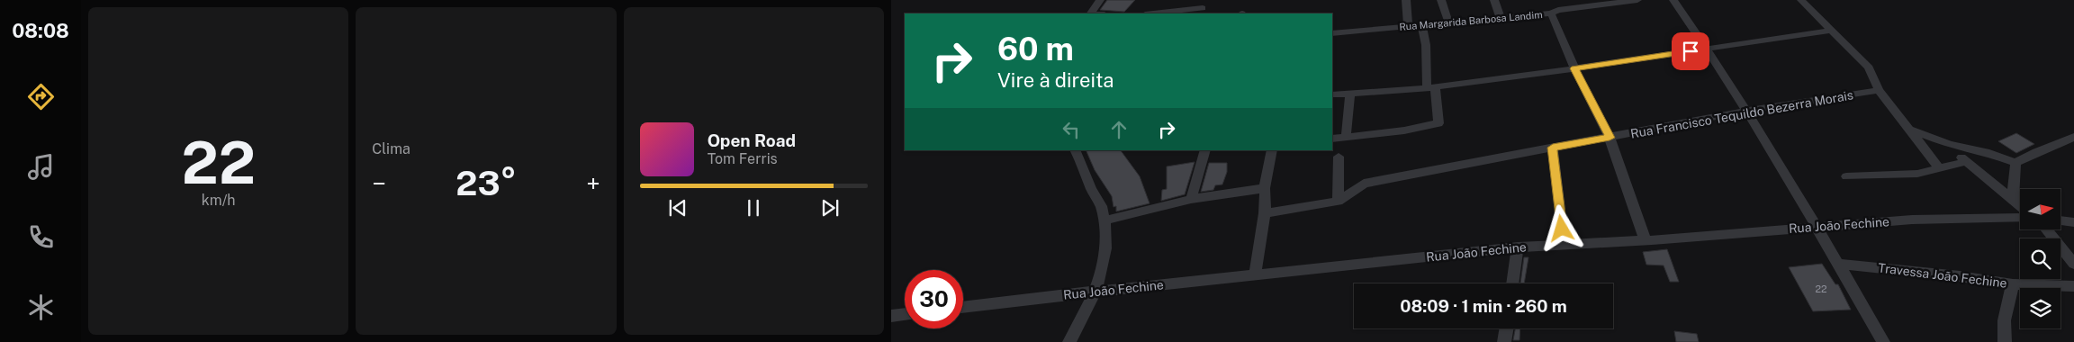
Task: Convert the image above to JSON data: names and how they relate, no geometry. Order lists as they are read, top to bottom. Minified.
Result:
{"streets":{"street":["Rua Margarida Barbosa Landim","Rua Francisco Tequildo Bezerra Morais","Rua João Fechine","Travessa João Fechine"]},"house_numbers":["22"],"north":"right","page":{"tabs":"08:08","tile":[["22","km/h"],"Clima"],"turn":["60 m","Vire à direita"],"song":["Open Road","Tom Ferris"],"heat":["−","23°","+"],"limit":"30","trip":"08:09 · 1 min · 260 m"}}
